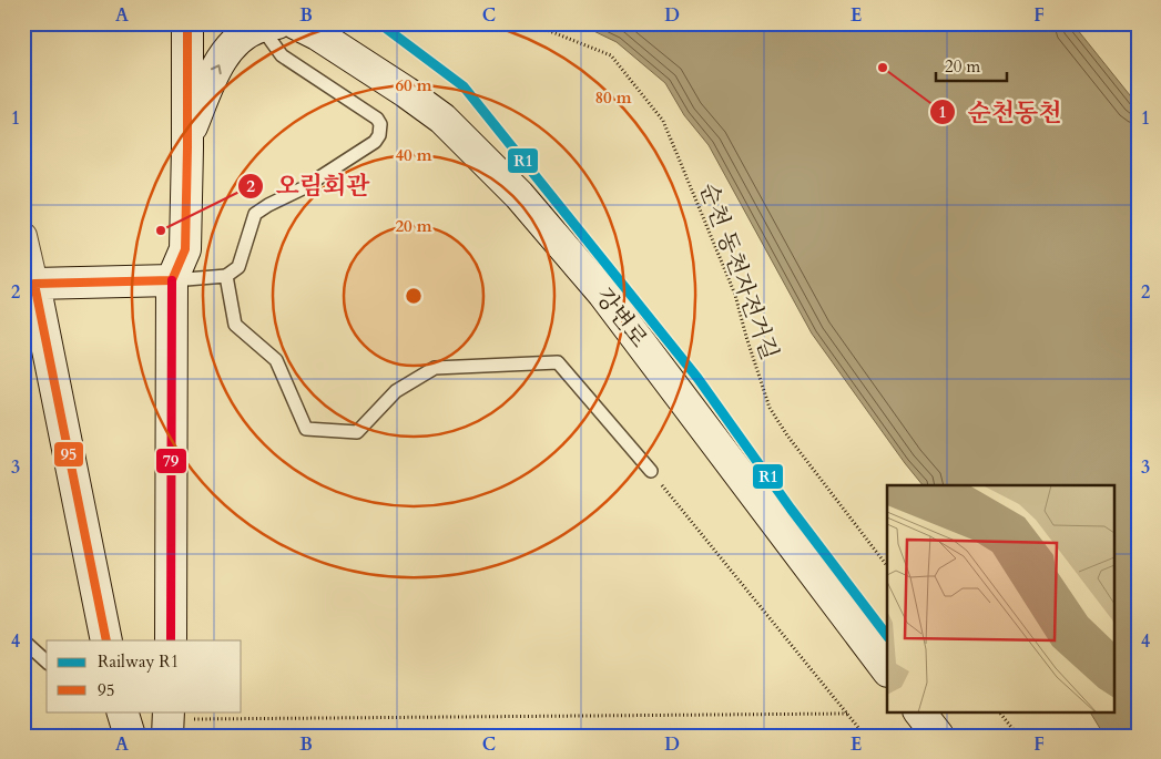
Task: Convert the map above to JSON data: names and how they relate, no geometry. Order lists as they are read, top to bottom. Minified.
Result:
{"streets":{"street":["강변로"],"path":["순천 동천자전거길"]},"places":["순천동천","오림회관"],"lines":["rail line R1","transit line 95","transit line 79"],"legend":["Railway R1","95"],"scale_bar":"20 m","grid":{"columns":["A","B","C","D","E","F"],"rows":["1","2","3","4"]},"rings":["60 m","80 m","40 m","20 m"]}
